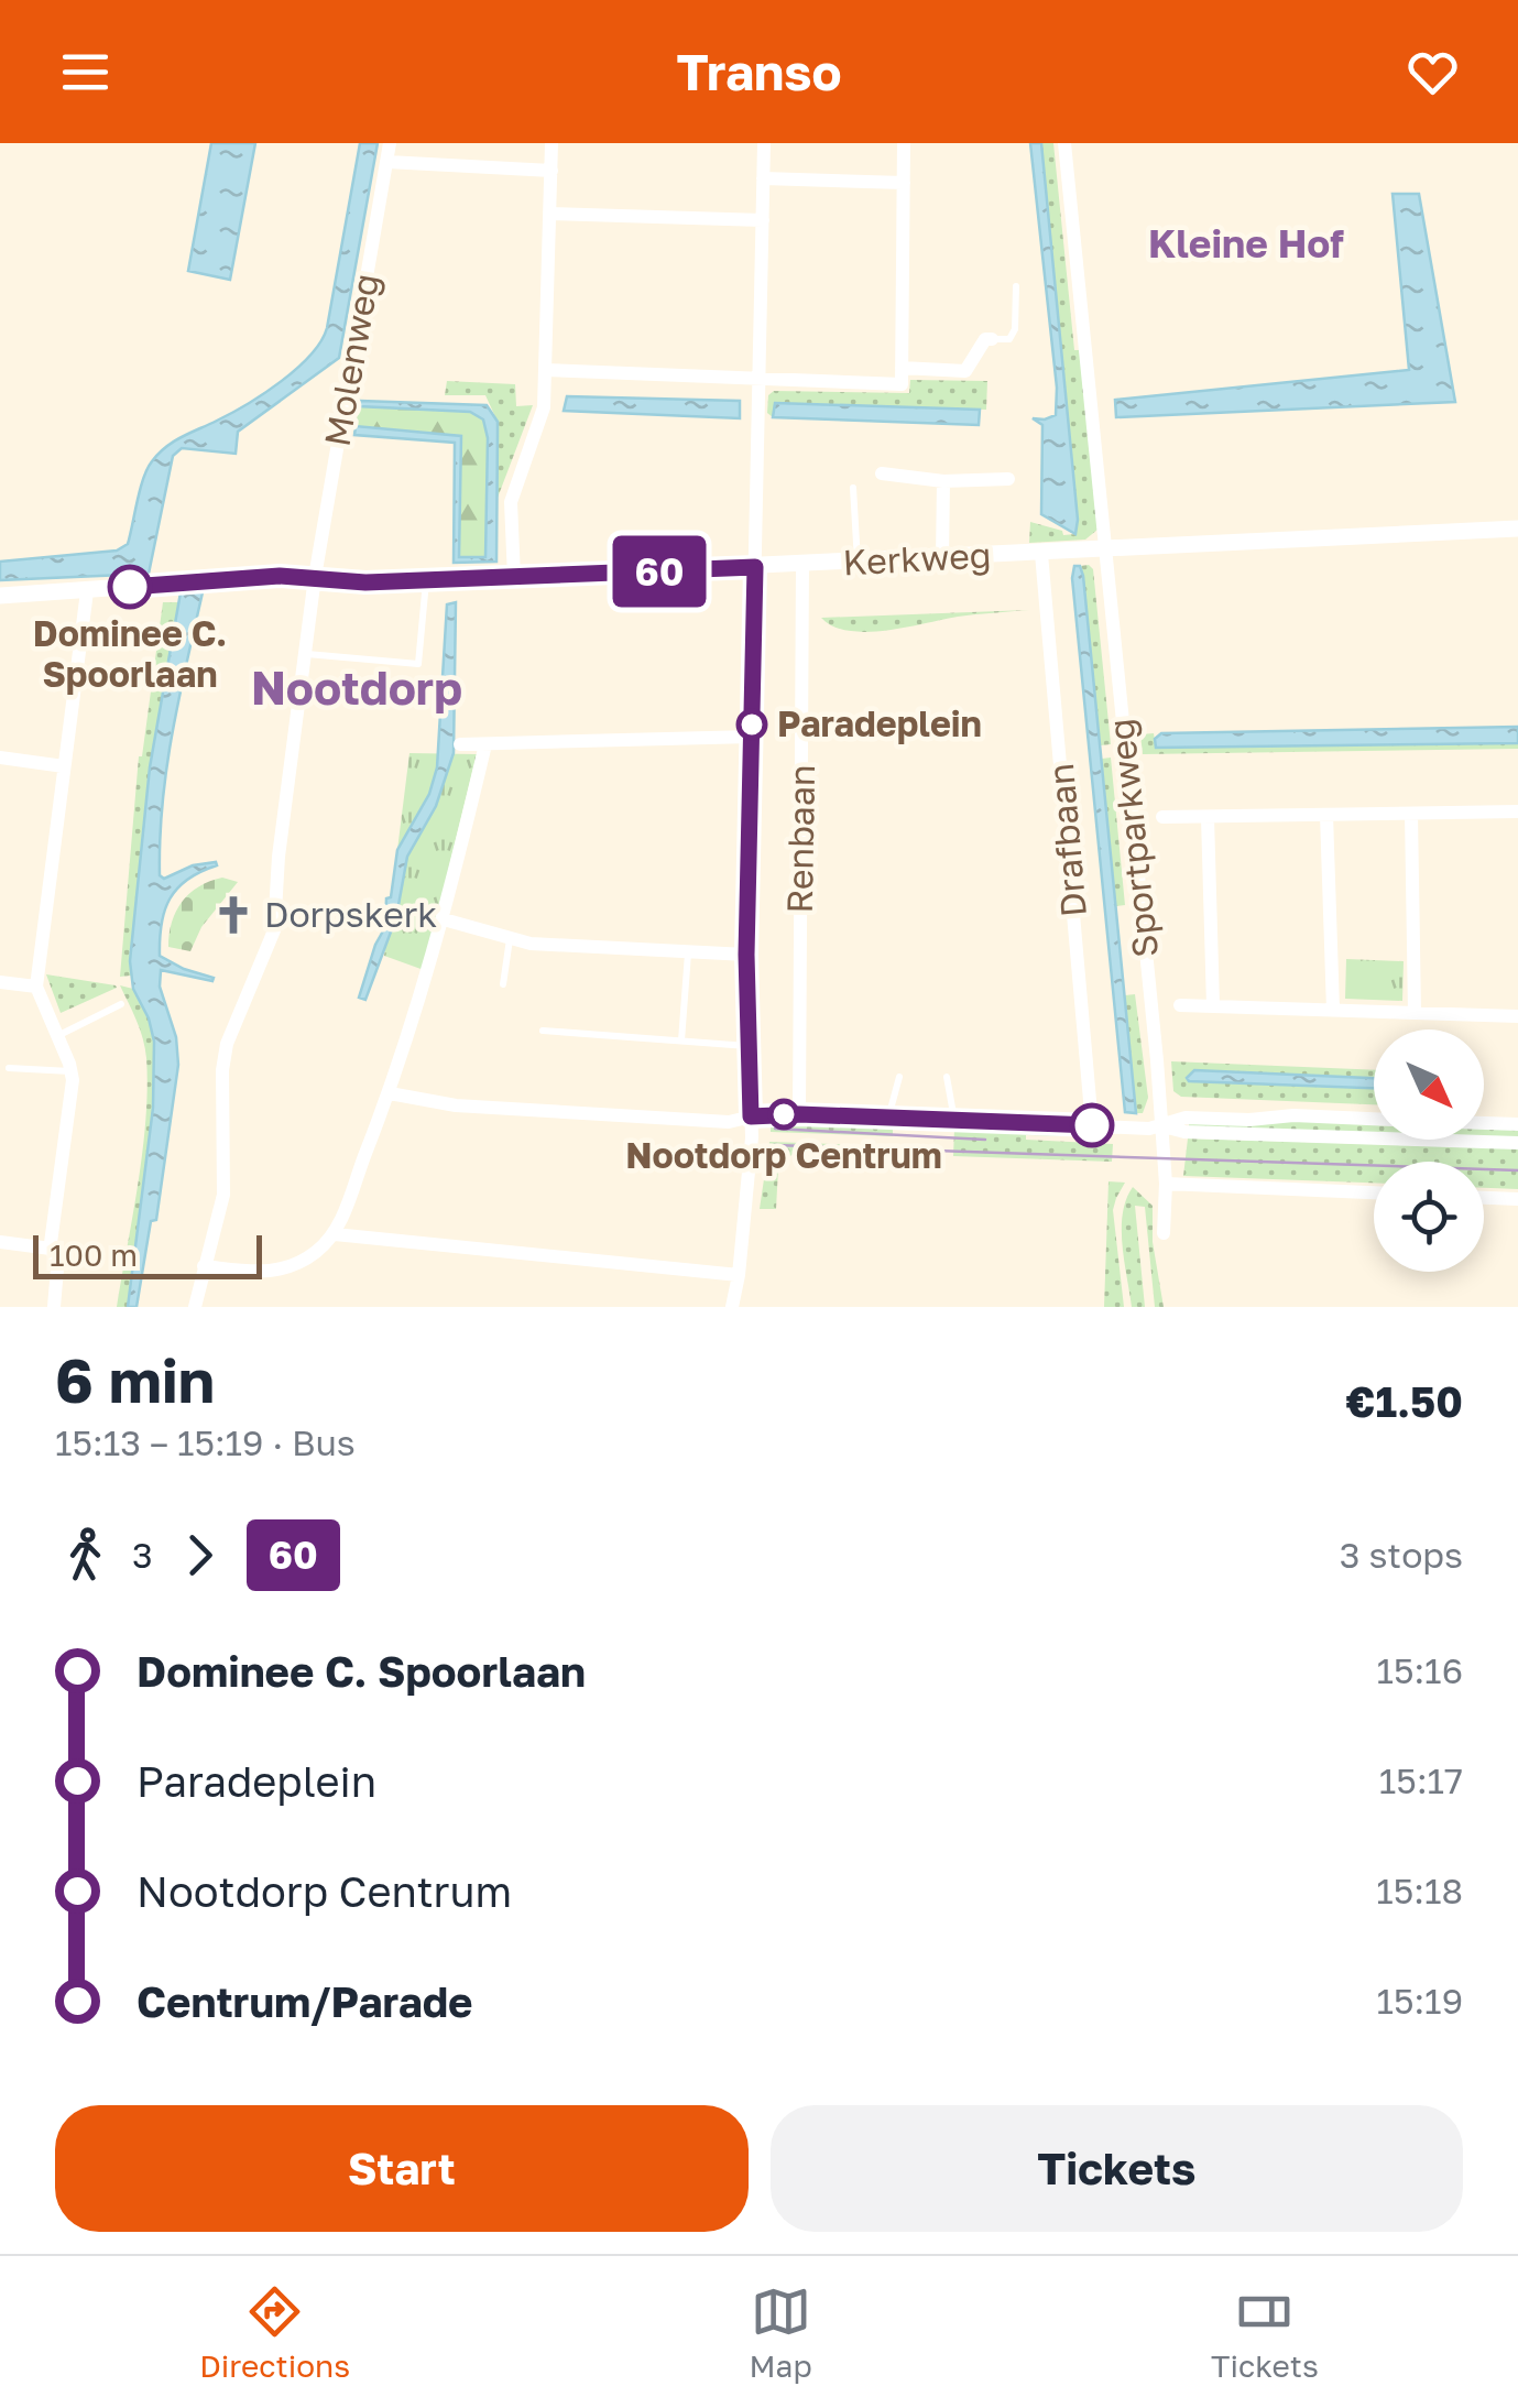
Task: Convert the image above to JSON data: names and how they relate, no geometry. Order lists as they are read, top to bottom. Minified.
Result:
{"streets":{"street":["Molenweg","Kerkweg","Sportparkweg","Renbaan","Drafbaan"]},"crossings":[["Molenweg","Kerkweg"],["Kerkweg","Sportparkweg"],["Kerkweg","Renbaan"],["Kerkweg","Drafbaan"]],"districts":["Kleine Hof","Nootdorp"],"places":{"other":["Dominee C. Spoorlaan","Paradeplein","Nootdorp Centrum"],"church":["Dorpskerk"]},"lines":["bus line 60"],"scale_bar":"100 m","north":"bottom right","page":{"header":"Transo","on_map":"60","scale":"100 m","heading":["6 min","15:13 – 15:19 · Bus","€1.50"],"legs":["3","60","3 stops"],"list":[{"name":"Dominee C. Spoorlaan","value":"15:16"},{"name":"Paradeplein","value":"15:17"},{"name":"Nootdorp Centrum","value":"15:18"},{"name":"Centrum/Parade","value":"15:19"}],"buttons":["Start","Tickets"],"tabs":["Directions","Map","Tickets"]}}
